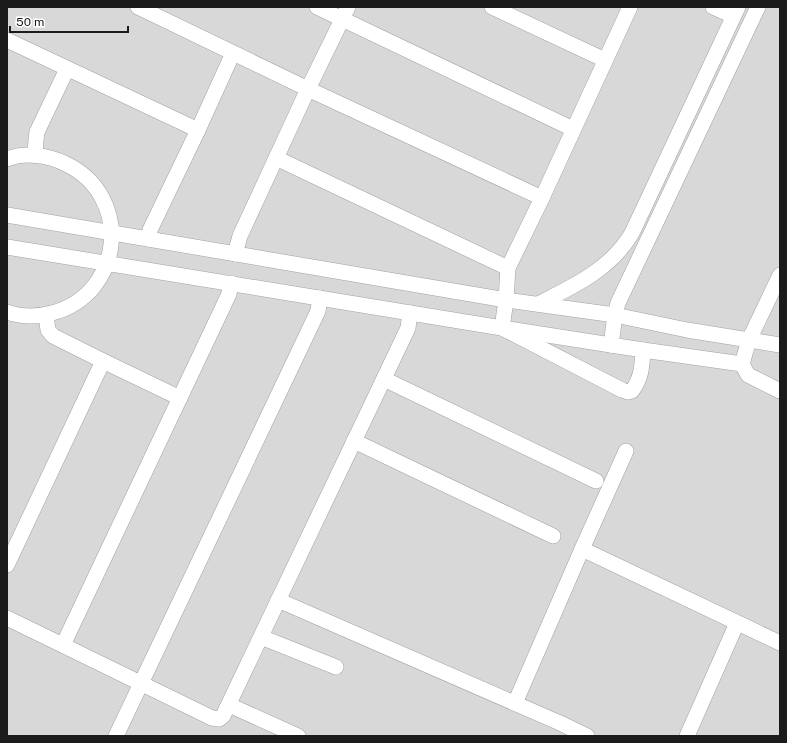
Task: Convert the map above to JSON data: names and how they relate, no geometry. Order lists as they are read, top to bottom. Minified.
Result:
{"scale_bar":"50 m"}
